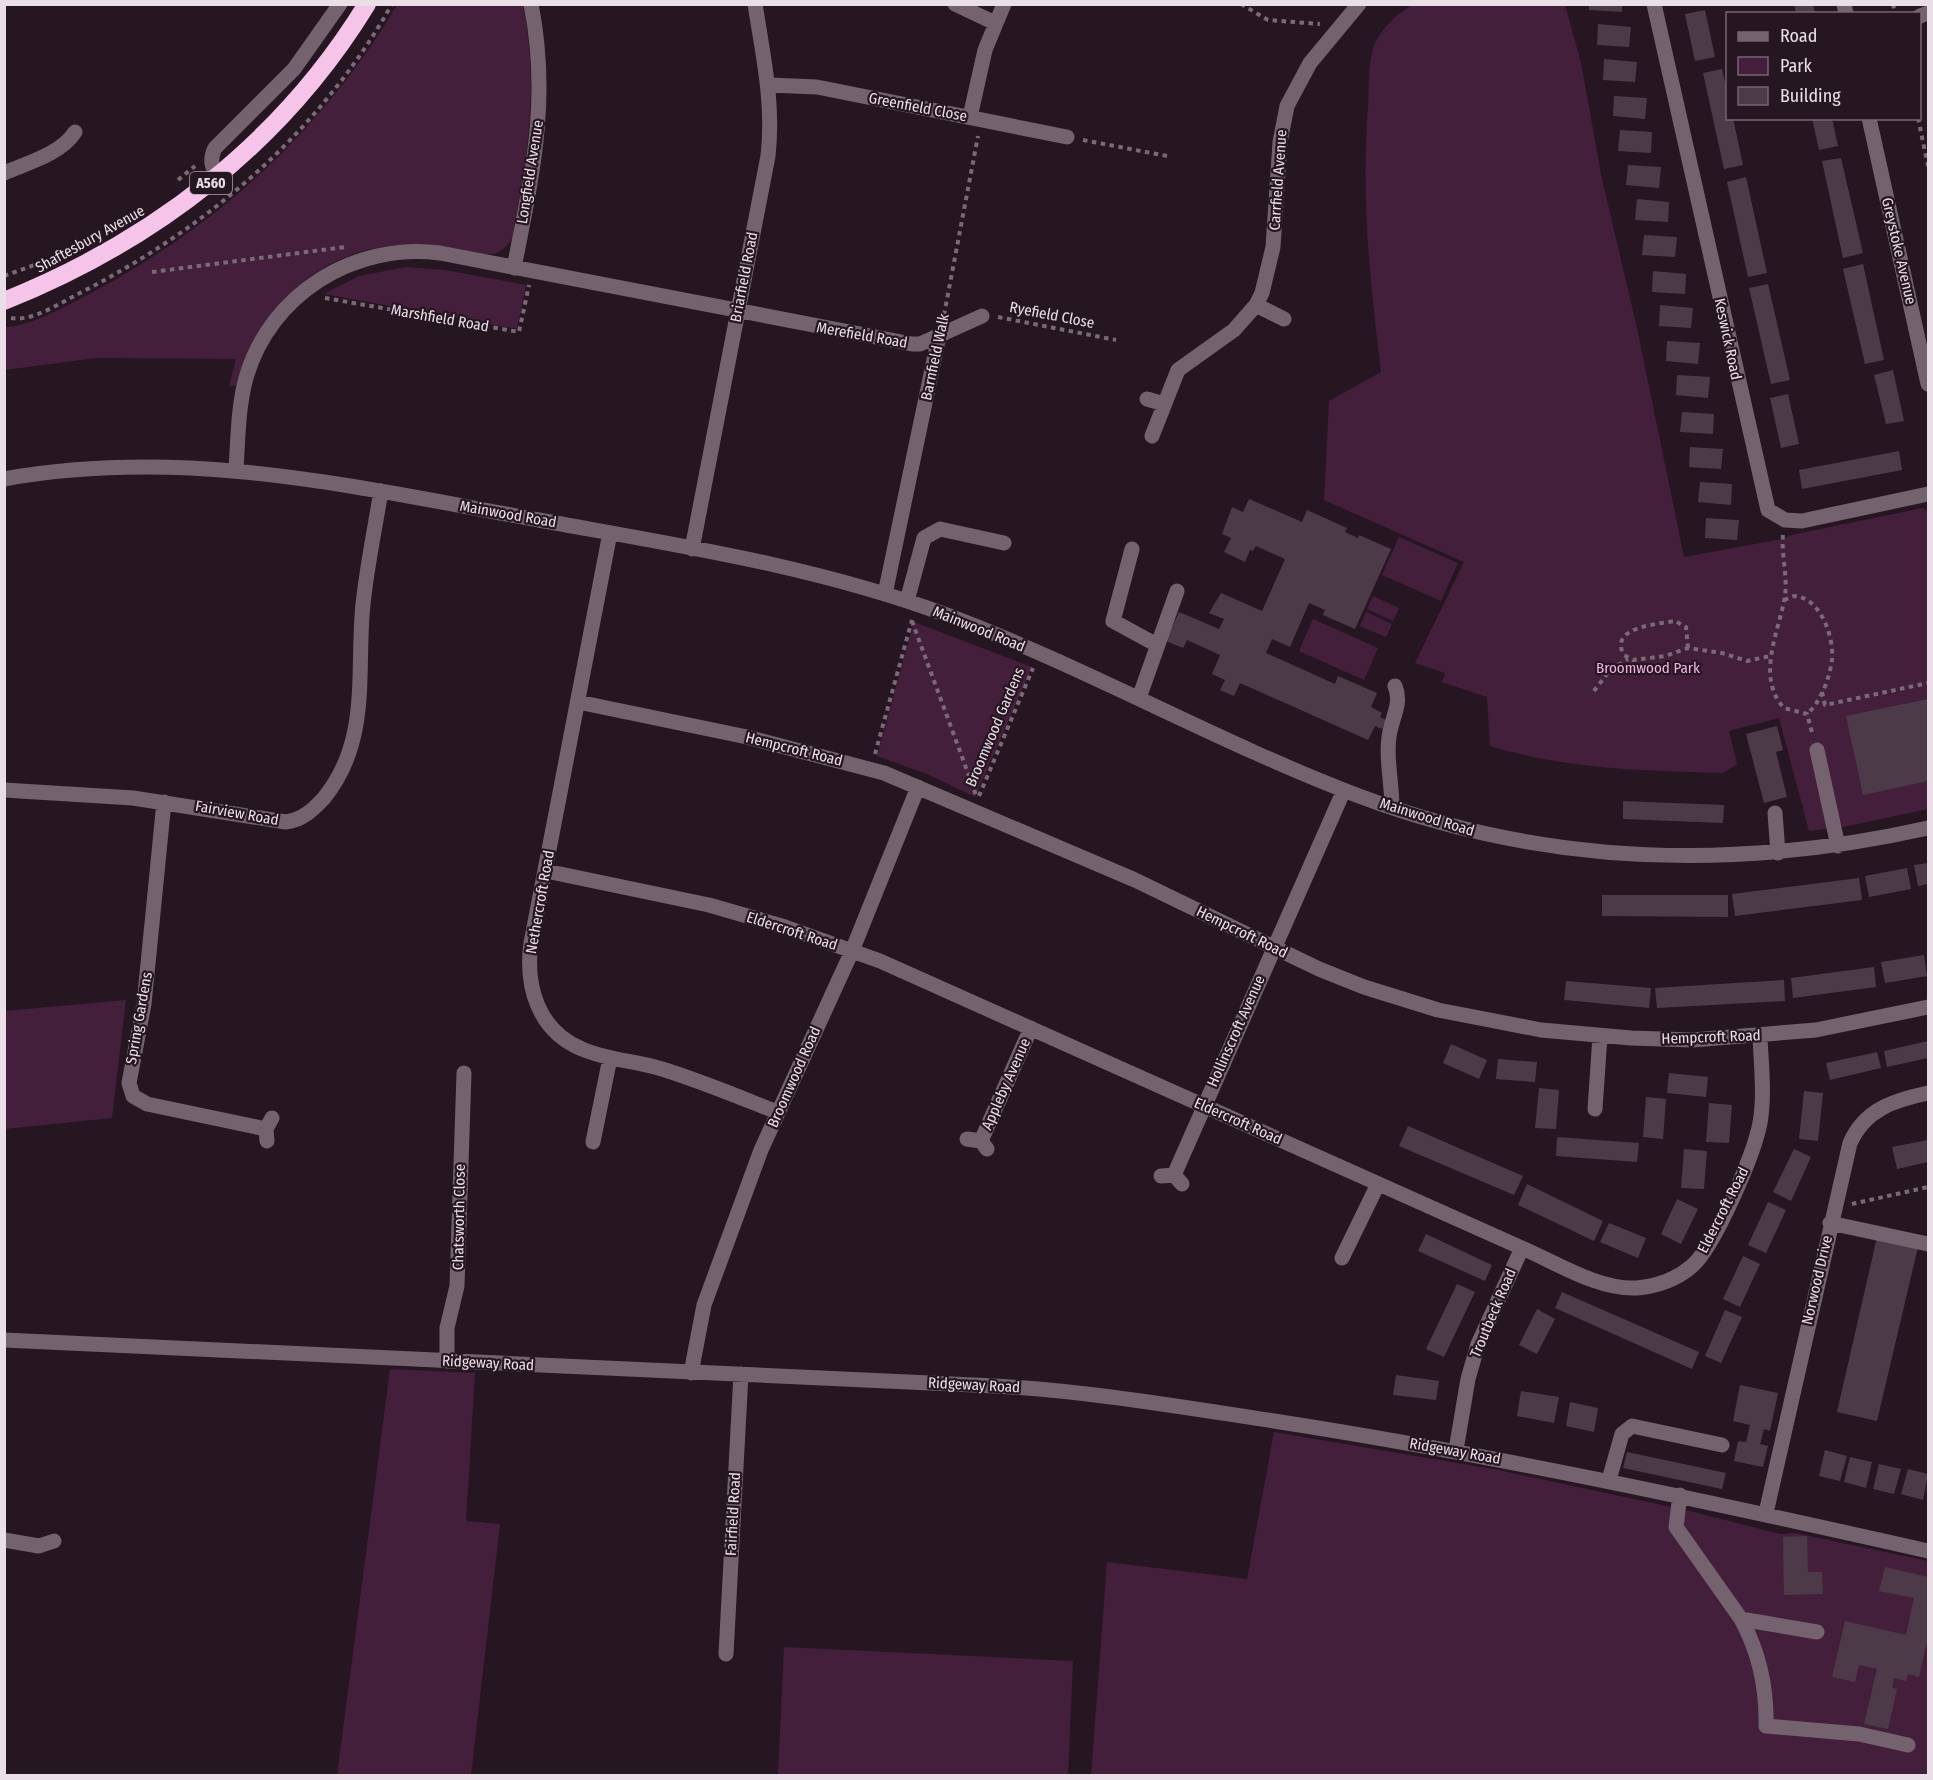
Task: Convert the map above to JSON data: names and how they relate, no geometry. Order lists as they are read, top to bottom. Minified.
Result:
{"streets":{"highway":["A560","Shaftesbury Avenue"],"street":["Greenfield Close","Longfield Avenue","Carrfield Avenue","Greystoke Avenue","Briarfield Road","Merefield Road","Keswick Road","Barnfield Walk","Mainwood Road","Hempcroft Road","Fairview Road","Nethercroft Road","Eldercroft Road","Spring Gardens","Hollinscroft Avenue","Broomwood Road","Appleby Avenue","Chatsworth Close","Norwood Drive","Troutbeck Road","Ridgeway Road","Fairfield Road"],"path":["Ryefield Close","Marshfield Road","Broomwood Gardens"]},"crossings":[["Greenfield Close","Briarfield Road"],["Greenfield Close","Barnfield Walk"],["Briarfield Road","Merefield Road"],["Briarfield Road","Mainwood Road"],["Ryefield Close","Merefield Road"],["Merefield Road","Barnfield Walk"],["Barnfield Walk","Mainwood Road"],["Mainwood Road","Broomwood Gardens"],["Mainwood Road","Fairview Road"],["Mainwood Road","Nethercroft Road"],["Mainwood Road","Hollinscroft Avenue"],["Broomwood Gardens","Hempcroft Road"],["Hempcroft Road","Nethercroft Road"],["Hempcroft Road","Eldercroft Road"],["Hempcroft Road","Hollinscroft Avenue"],["Hempcroft Road","Broomwood Road"],["Fairview Road","Spring Gardens"],["Nethercroft Road","Eldercroft Road"],["Nethercroft Road","Broomwood Road"],["Eldercroft Road","Hollinscroft Avenue"],["Eldercroft Road","Broomwood Road"],["Eldercroft Road","Appleby Avenue"],["Eldercroft Road","Troutbeck Road"],["Broomwood Road","Ridgeway Road"],["Chatsworth Close","Ridgeway Road"],["Norwood Drive","Ridgeway Road"],["Troutbeck Road","Ridgeway Road"],["Ridgeway Road","Fairfield Road"]],"parks":["Broomwood Park"],"legend":["Road","Park","Building"]}
